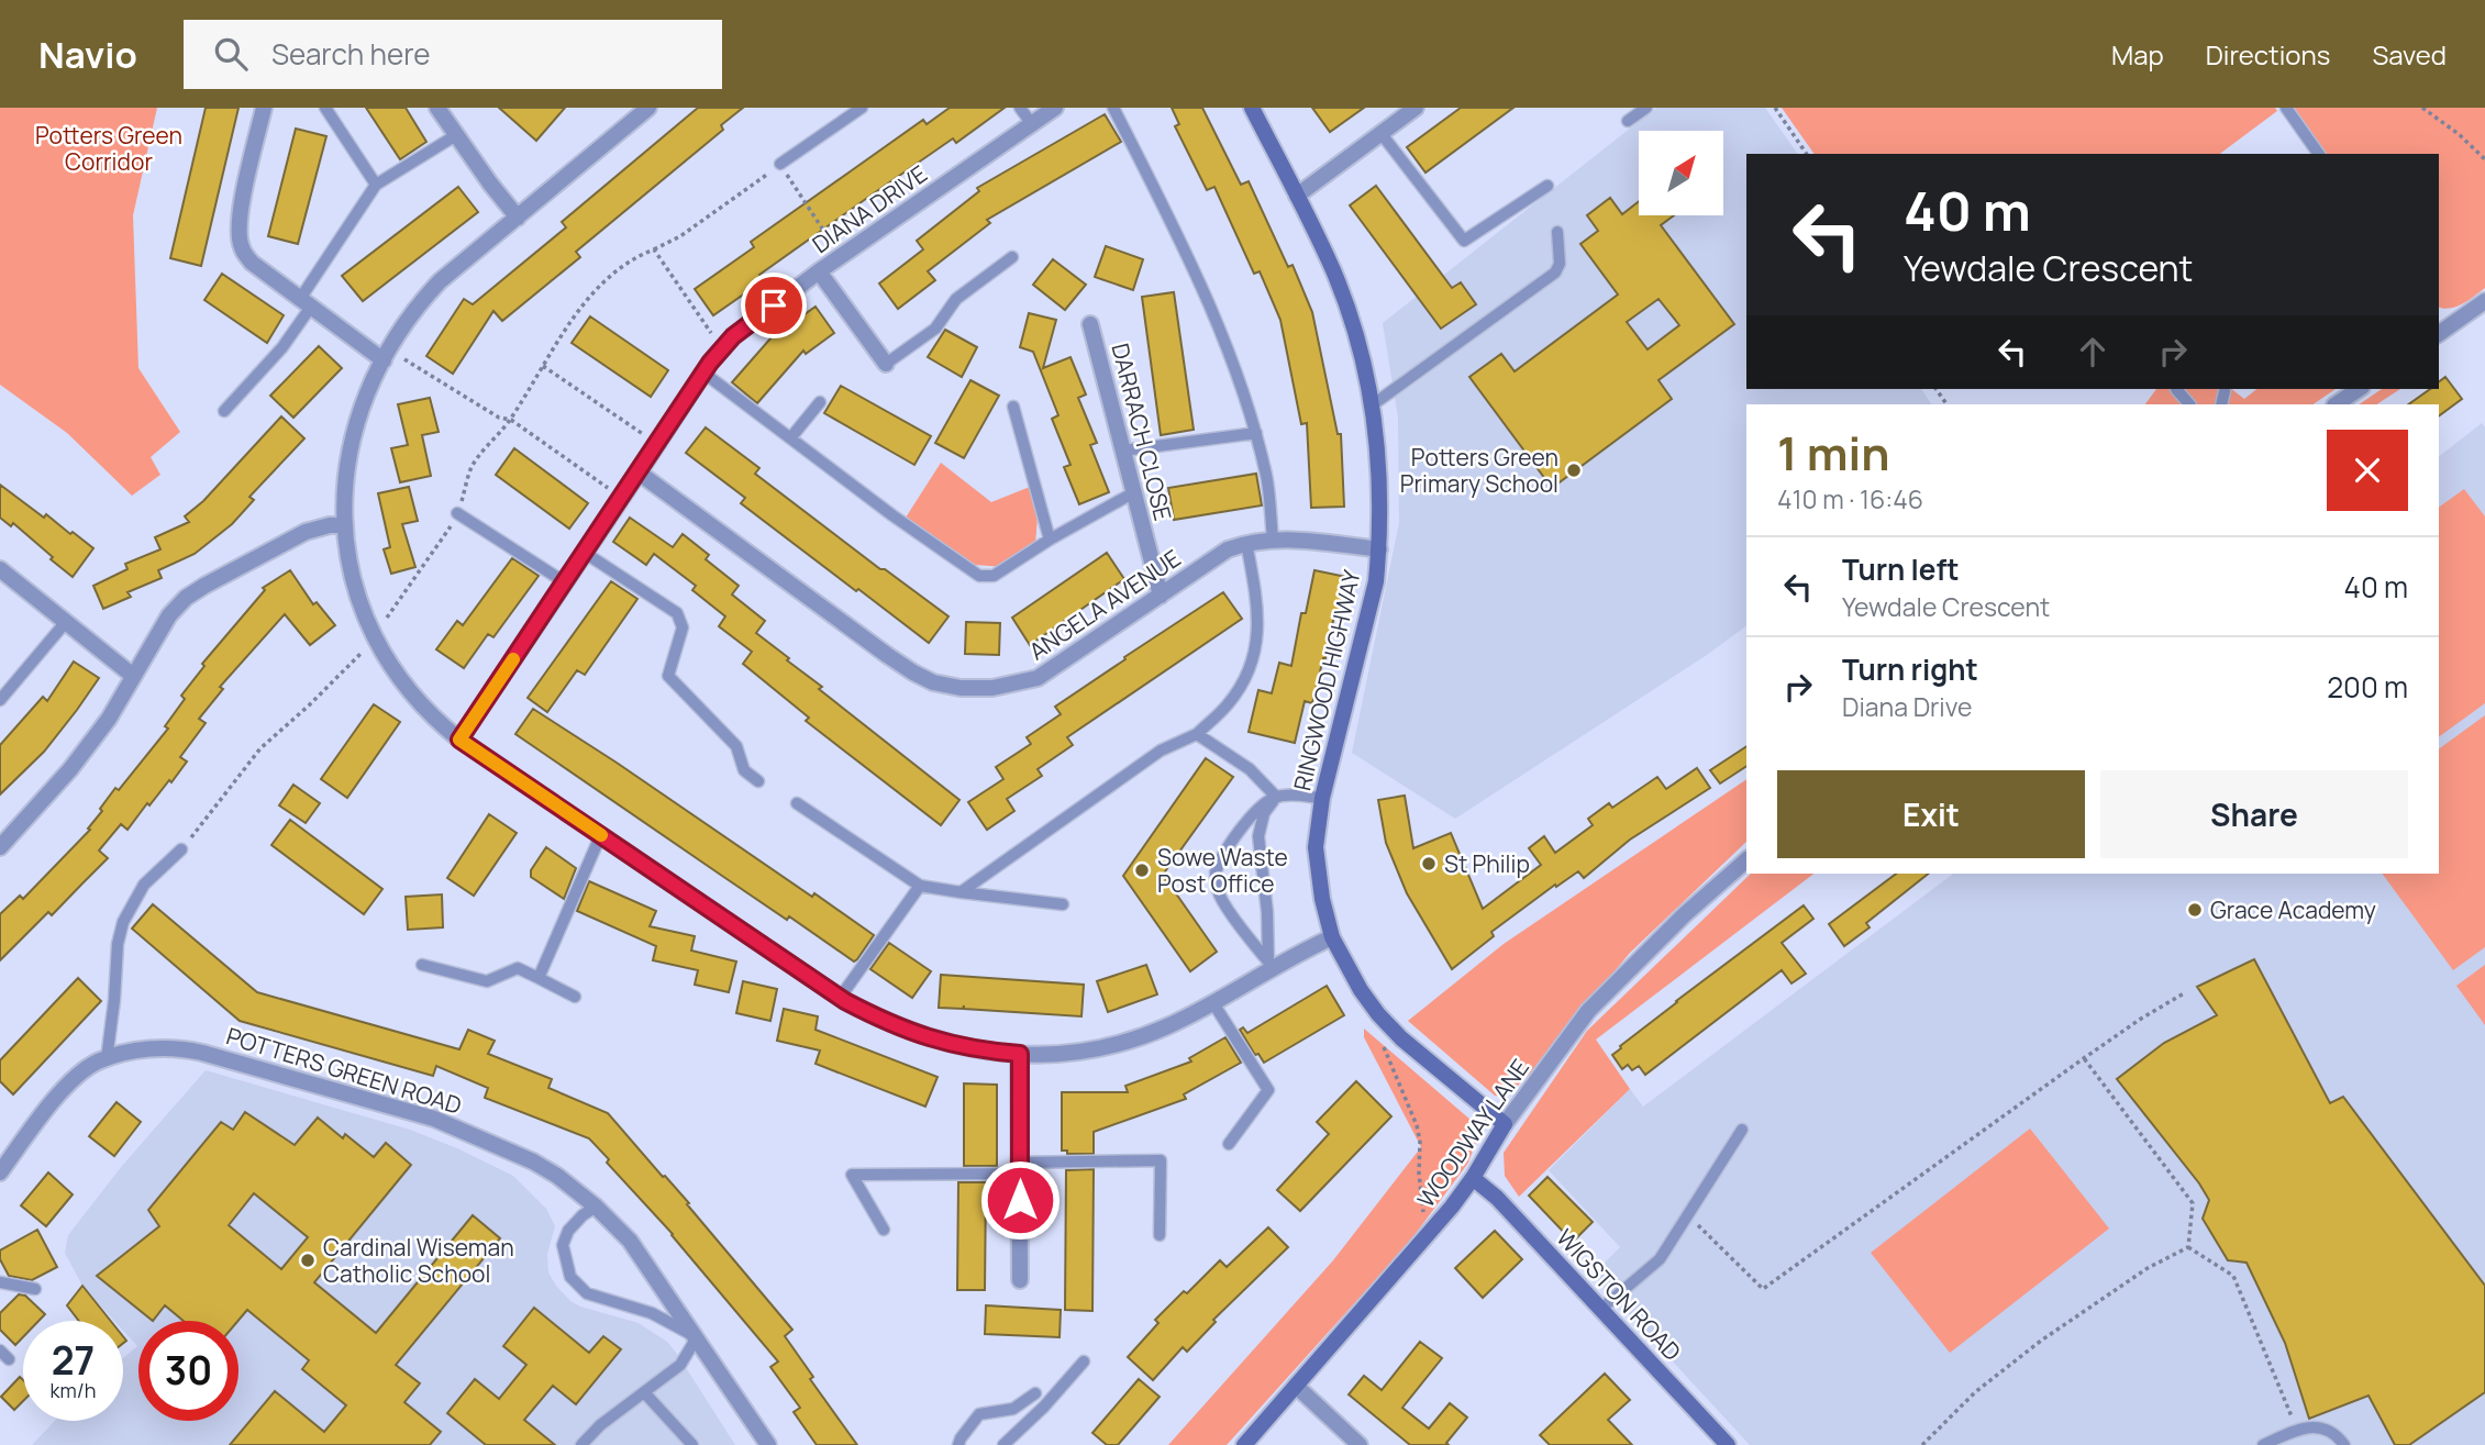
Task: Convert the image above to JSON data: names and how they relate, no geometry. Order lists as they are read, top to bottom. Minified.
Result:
{"streets":{"street":["DIANA DRIVE","DARRACH CLOSE","ANGELA AVENUE","RINGWOOD HIGHWAY","POTTERS GREEN ROAD","WOODWAY LANE","WIGSTON ROAD"]},"crossings":[["DIANA DRIVE","ANGELA AVENUE"],["DARRACH CLOSE","ANGELA AVENUE"],["ANGELA AVENUE","RINGWOOD HIGHWAY"],["RINGWOOD HIGHWAY","WOODWAY LANE"],["WOODWAY LANE","WIGSTON ROAD"]],"parks":["Potters Green Corridor"],"places":["Potters Green Primary School","St Philip","Sowe Waste Post Office","Grace Academy","Cardinal Wiseman Catholic School"],"north":"top right","page":{"header":"Navio","search":"Search here","nav":["Map","Directions","Saved"],"turn":["40 m","Yewdale Crescent"],"heading":["1 min","410 m · 16:46"],"list":[{"name":"Turn left","note":"Yewdale Crescent","value":"40 m"},{"name":"Turn right","note":"Diana Drive","value":"200 m"}],"buttons":["Exit","Share"],"speed":"27 km/h","limit":"30"}}
